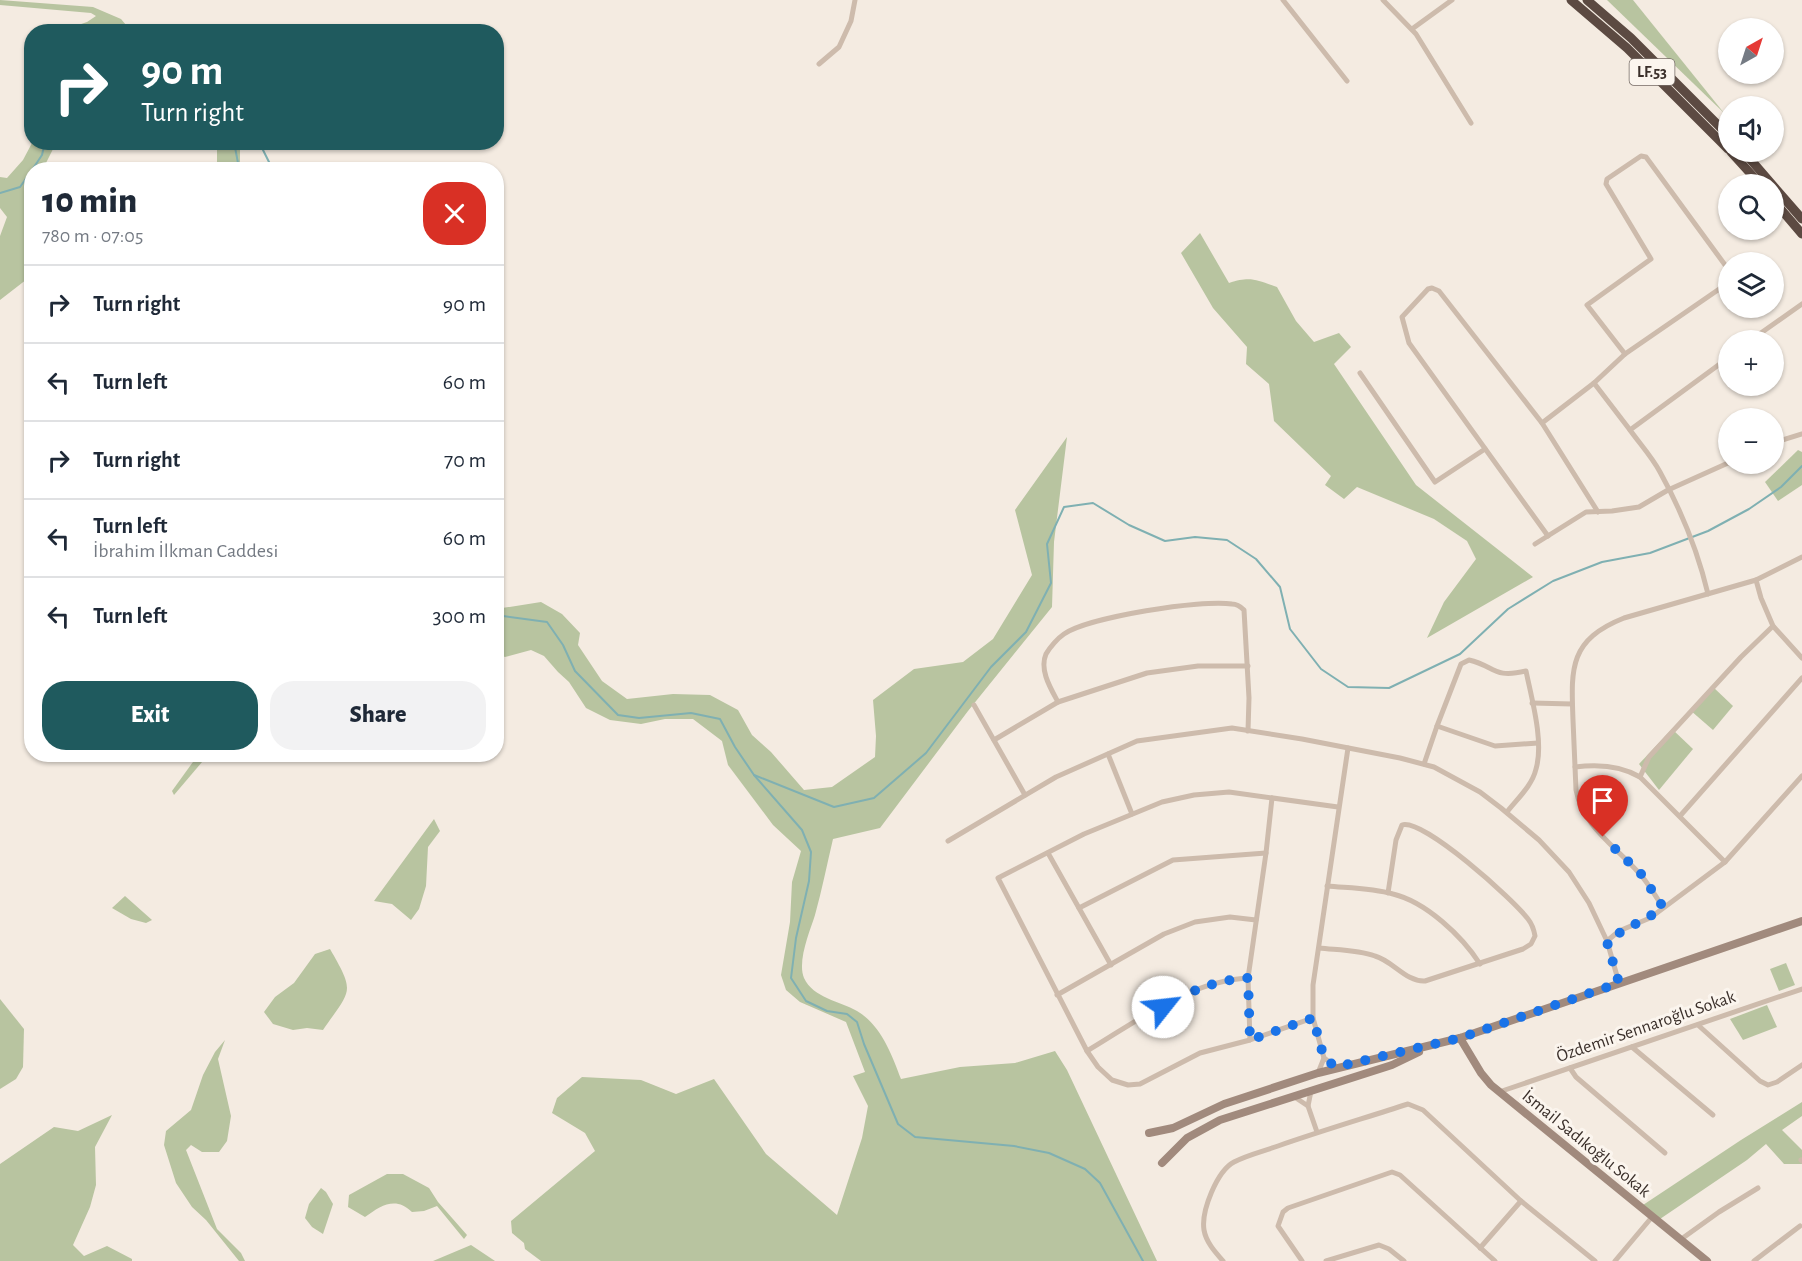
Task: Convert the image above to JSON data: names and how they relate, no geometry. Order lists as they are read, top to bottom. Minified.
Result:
{"streets":{"highway":["LF.53"],"street":["Özdemir Sennaroğlu Sokak","İsmail Sadıkoğlu Sokak"]},"crossings":[["Özdemir Sennaroğlu Sokak","İsmail Sadıkoğlu Sokak"]],"north":"top right","page":{"map_buttons":["+","−"],"turn":["90 m","Turn right"],"heading":["10 min","780 m · 07:05"],"list":[{"name":"Turn right","value":"90 m"},{"name":"Turn left","value":"60 m"},{"name":"Turn right","value":"70 m"},{"name":"Turn left","note":"İbrahim İlkman Caddesi","value":"60 m"},{"name":"Turn left","value":"300 m"}],"buttons":["Exit","Share"]}}
